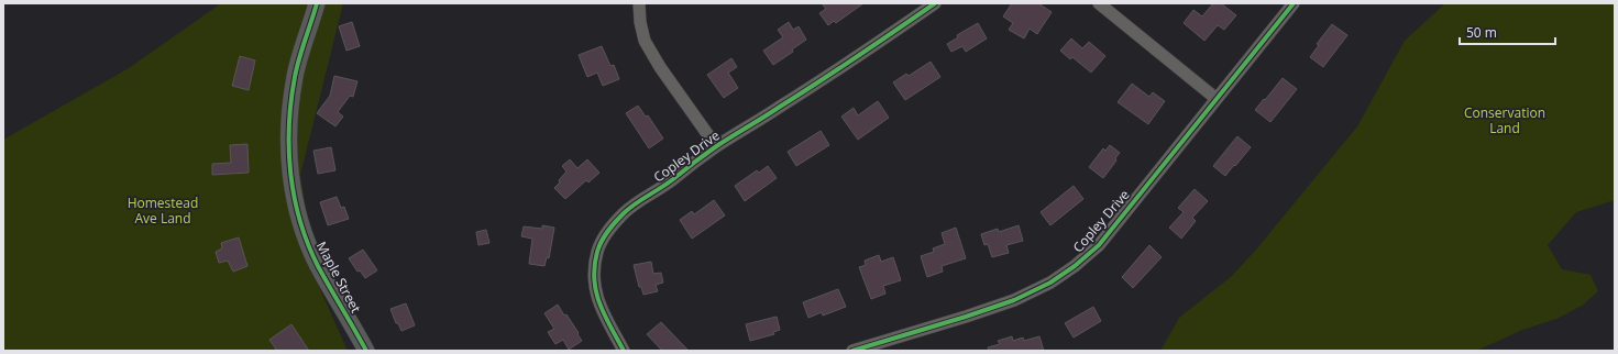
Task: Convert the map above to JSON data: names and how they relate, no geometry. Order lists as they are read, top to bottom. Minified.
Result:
{"streets":{"street":["Copley Drive","Maple Street"]},"parks":["Conservation Land","Homestead Ave Land"],"scale_bar":"50 m"}
